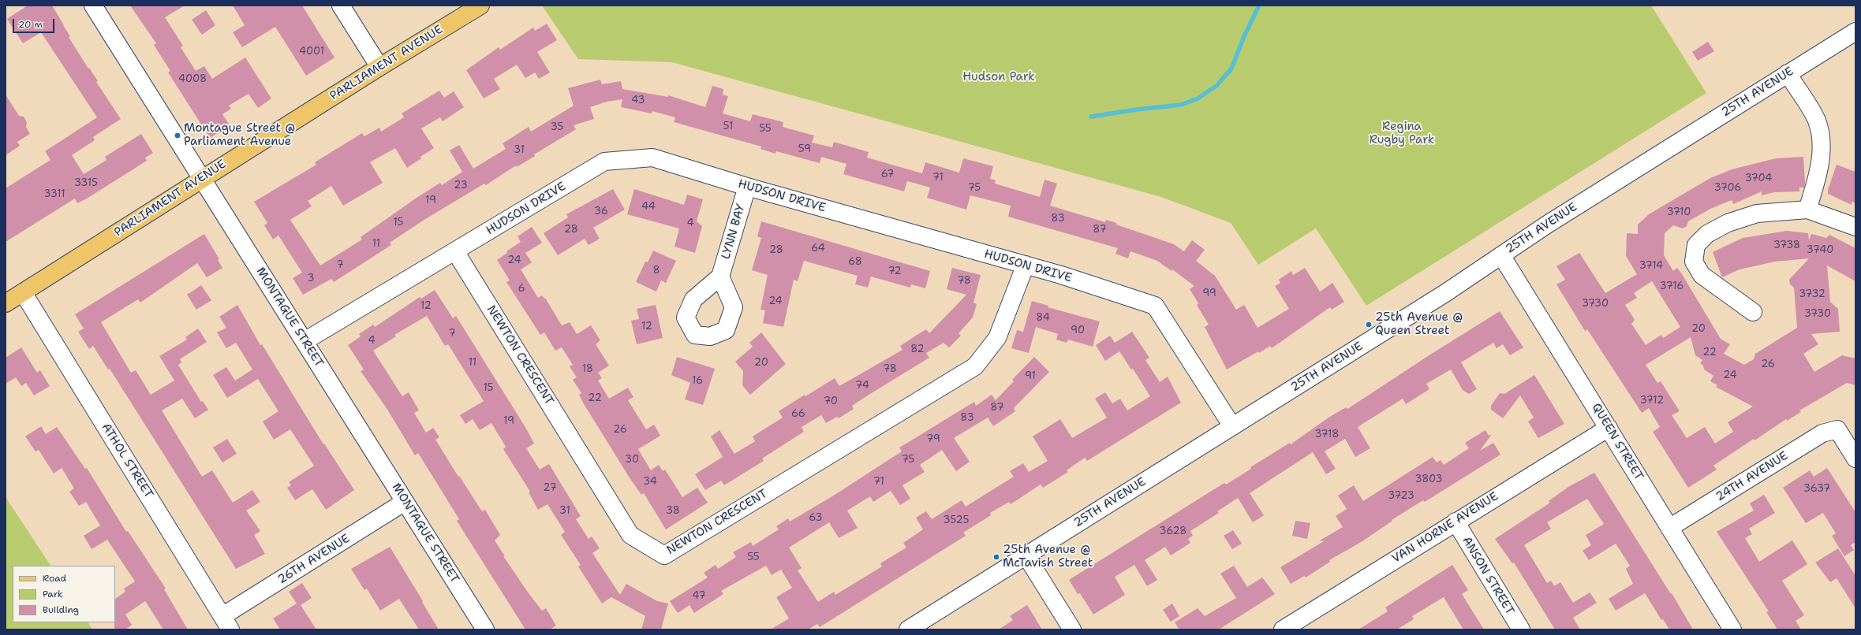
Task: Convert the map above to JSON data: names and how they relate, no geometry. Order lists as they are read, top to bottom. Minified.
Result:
{"streets":{"main road":["PARLIAMENT AVENUE"],"street":["25TH AVENUE","HUDSON DRIVE","LYNN BAY","MONTAGUE STREET","NEWTON CRESCENT","QUEEN STREET","ATHOL STREET","24TH AVENUE","VAN HORNE AVENUE","26TH AVENUE","ANSON STREET"]},"crossings":[["PARLIAMENT AVENUE","MONTAGUE STREET"],["PARLIAMENT AVENUE","ATHOL STREET"],["25TH AVENUE","HUDSON DRIVE"],["25TH AVENUE","QUEEN STREET"],["HUDSON DRIVE","LYNN BAY"],["HUDSON DRIVE","MONTAGUE STREET"],["HUDSON DRIVE","NEWTON CRESCENT"],["MONTAGUE STREET","26TH AVENUE"],["QUEEN STREET","24TH AVENUE"],["QUEEN STREET","VAN HORNE AVENUE"],["ATHOL STREET","26TH AVENUE"],["VAN HORNE AVENUE","ANSON STREET"]],"parks":["Hudson Park","Regina Rugby Park"],"places":["Montague Street @ Parliament Avenue","25th Avenue @ Queen Street","25th Avenue @ McTavish Street"],"house_numbers":["4001","4008","43","51","35","55","59","31","67","71","3704","3315","23","75","3706","3311","19","44","36","3710","83","15","4","28","87","11","3738","64","28","3740","24","68","7","3714","8","72","3","78","3716","6","99","3732","24","3730","12","3730","84","12","20","90","7","4","82","22","11","20","26","18","78","24","91","16","74","15","22","3712","70","87","66","83","19","26","3718","79","30","75","3803","34","71","27","3637","3723","31","38","63","3525","3628","55","47"],"legend":["Road","Park","Building"],"scale_bar":"20 m"}
